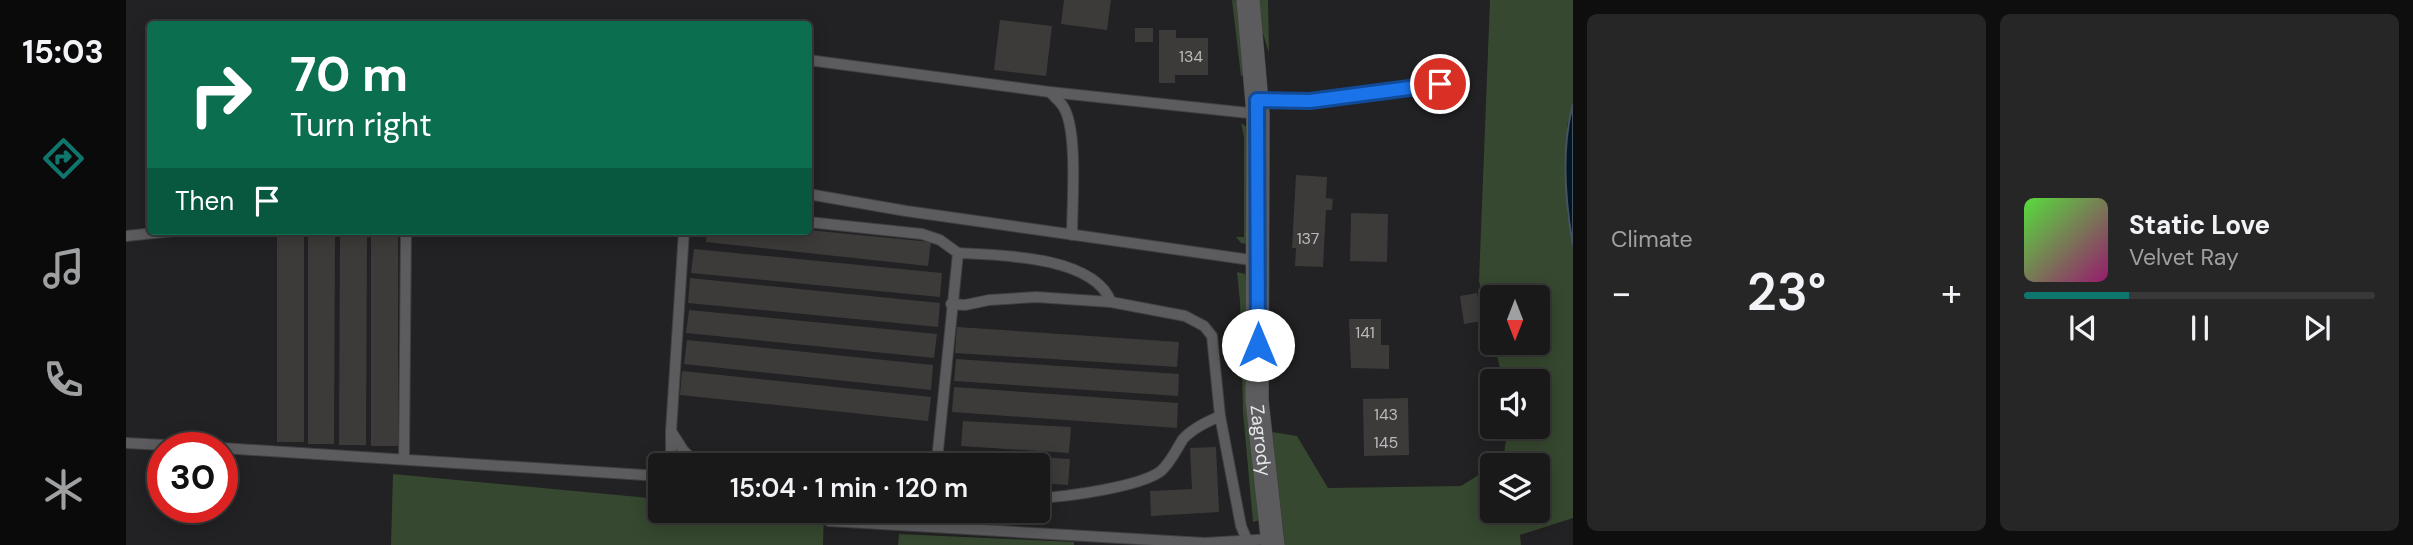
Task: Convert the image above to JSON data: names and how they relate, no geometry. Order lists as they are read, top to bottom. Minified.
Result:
{"streets":{"street":["Zagrody"]},"house_numbers":["134","137","141","143","145"],"north":"bottom","page":{"tabs":"15:03","tile":"Climate","turn":["70 m","Turn right"],"then":"Then","song":["Static Love","Velvet Ray"],"heat":["−","23°","+"],"limit":"30","trip":"15:04 · 1 min · 120 m"}}
